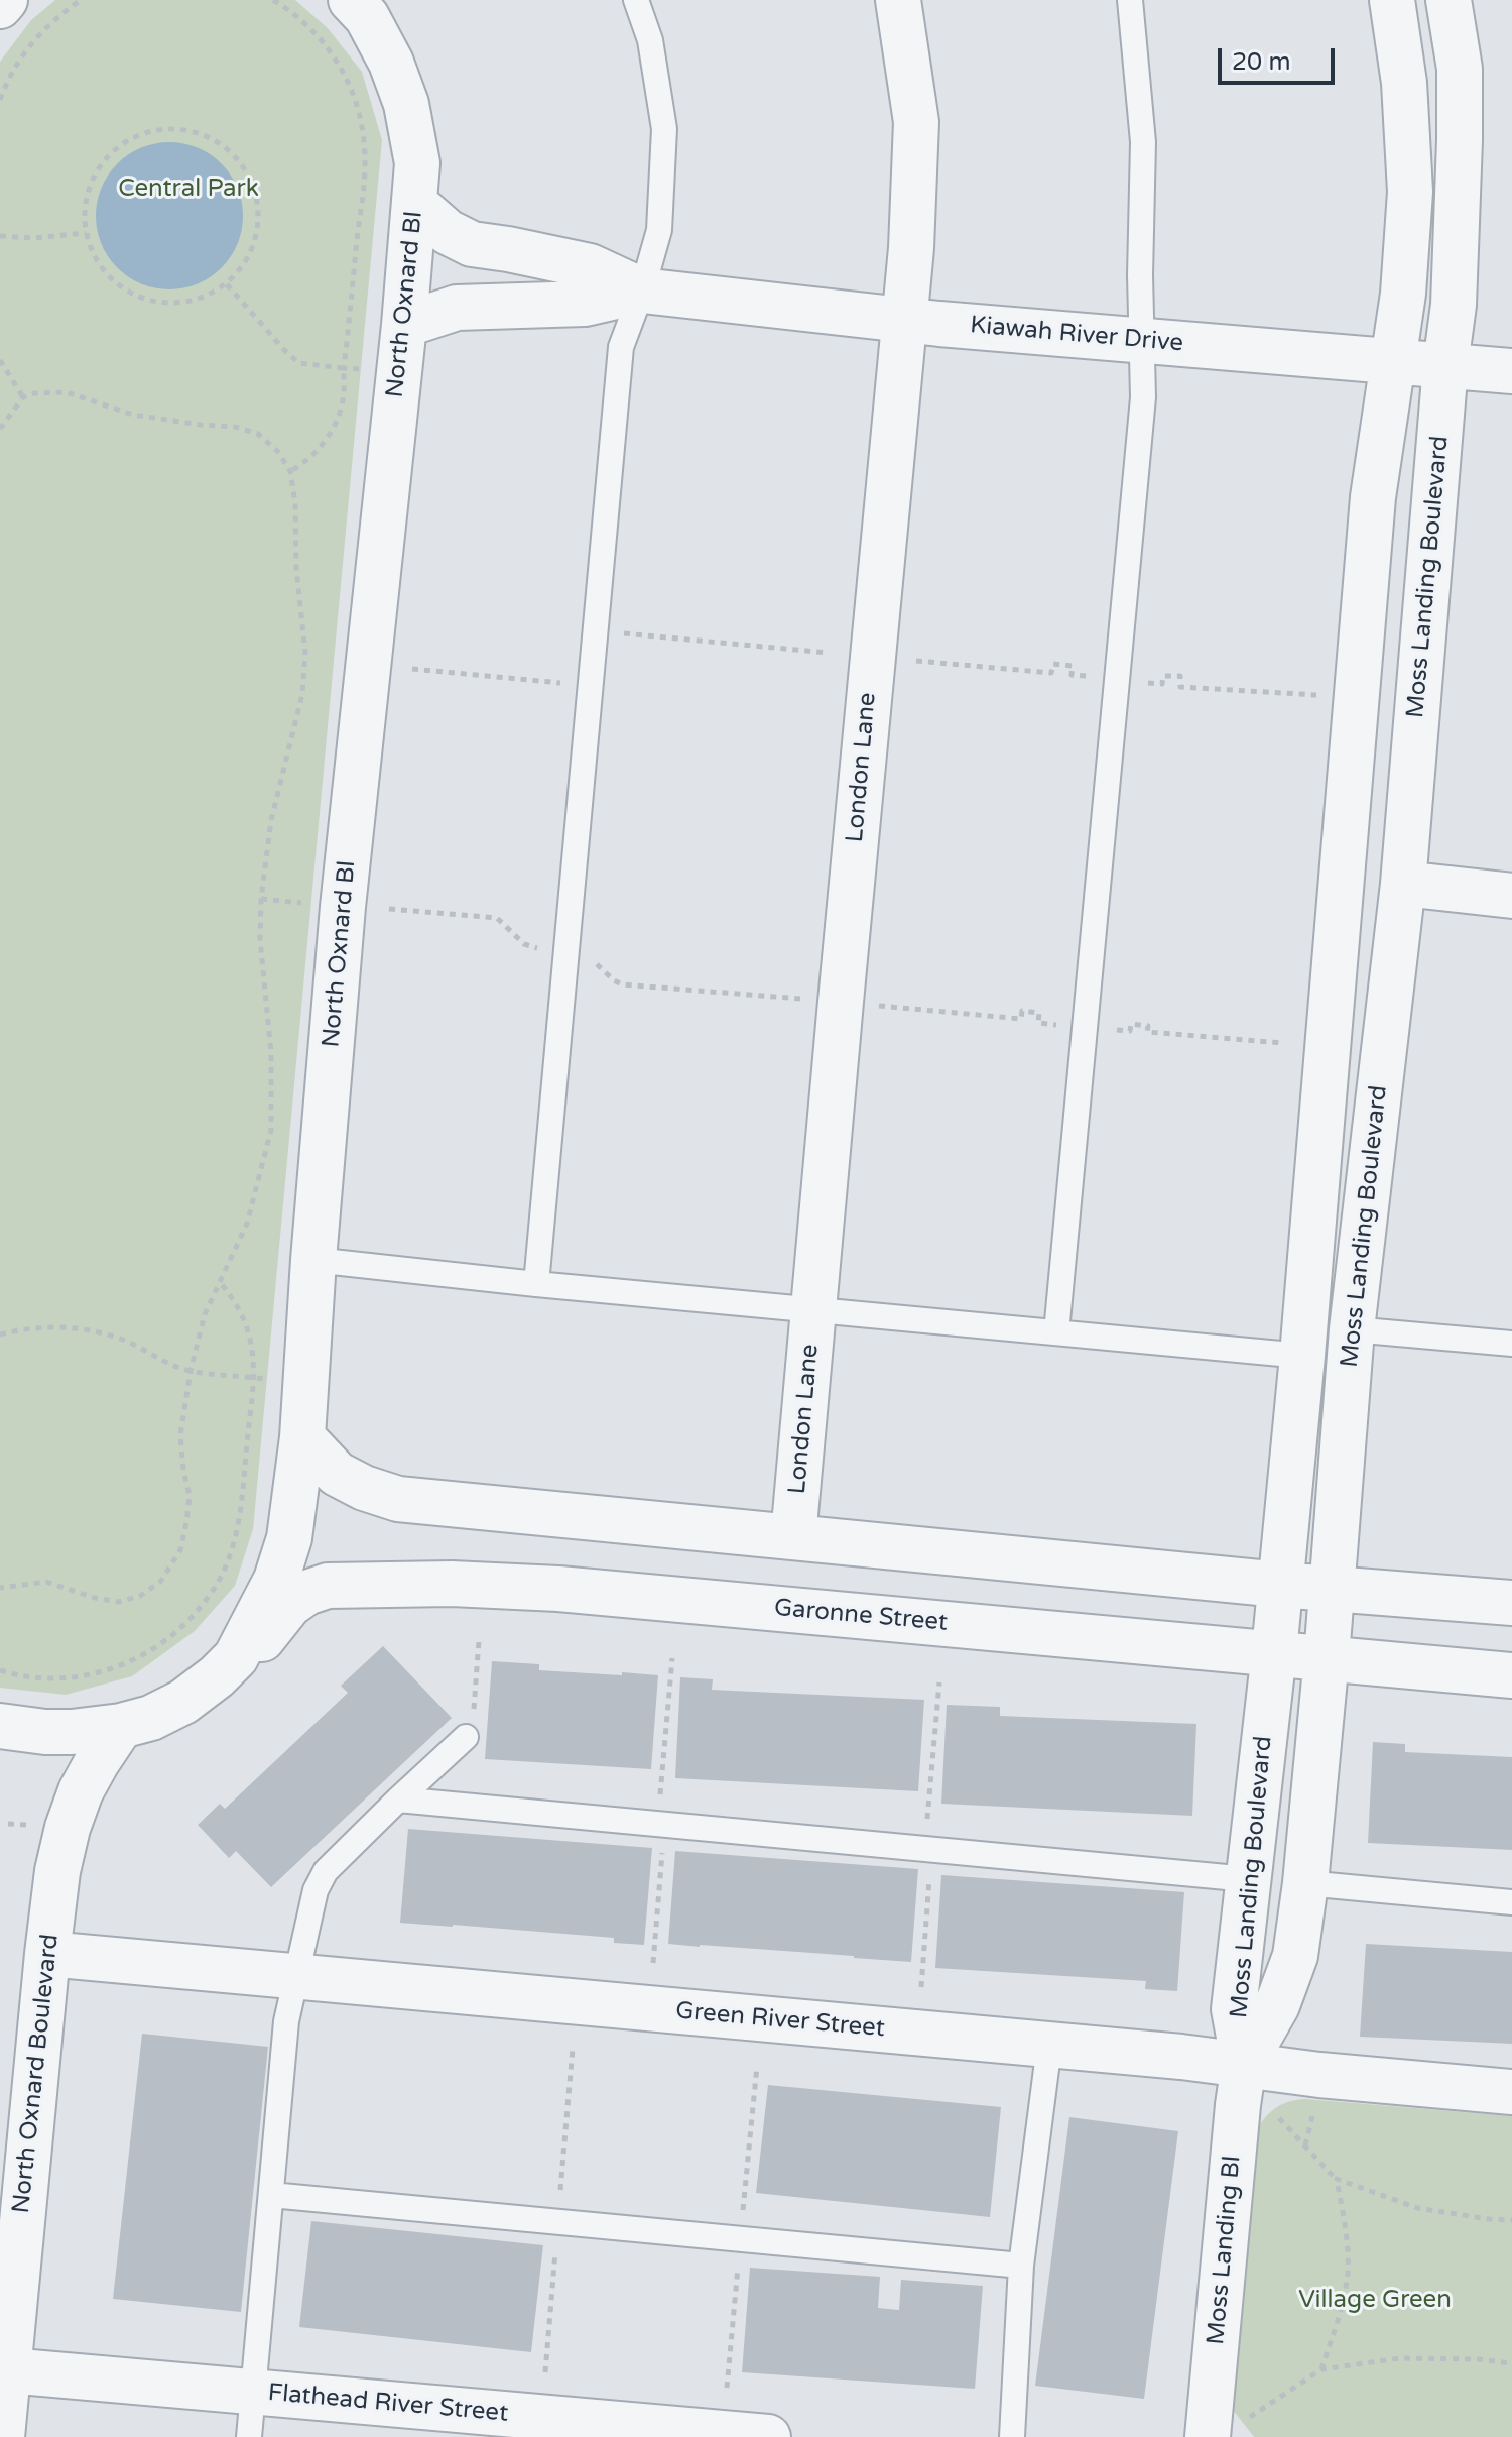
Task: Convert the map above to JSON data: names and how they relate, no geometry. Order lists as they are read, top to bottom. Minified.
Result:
{"streets":{"street":["North Oxnard Bl","Kiawah River Drive","Moss Landing Boulevard","London Lane","Garonne Street","Green River Street","North Oxnard Boulevard","Moss Landing Bl","Flathead River Street"]},"crossings":[["North Oxnard Bl","Kiawah River Drive"],["North Oxnard Bl","Garonne Street"],["North Oxnard Bl","North Oxnard Boulevard"],["Kiawah River Drive","Moss Landing Boulevard"],["Kiawah River Drive","London Lane"],["Moss Landing Boulevard","Garonne Street"],["Moss Landing Boulevard","Green River Street"],["Moss Landing Boulevard","Moss Landing Bl"],["Green River Street","North Oxnard Boulevard"],["Green River Street","Moss Landing Bl"],["North Oxnard Boulevard","Flathead River Street"]],"parks":["Central Park","Village Green"],"scale_bar":"20 m"}
